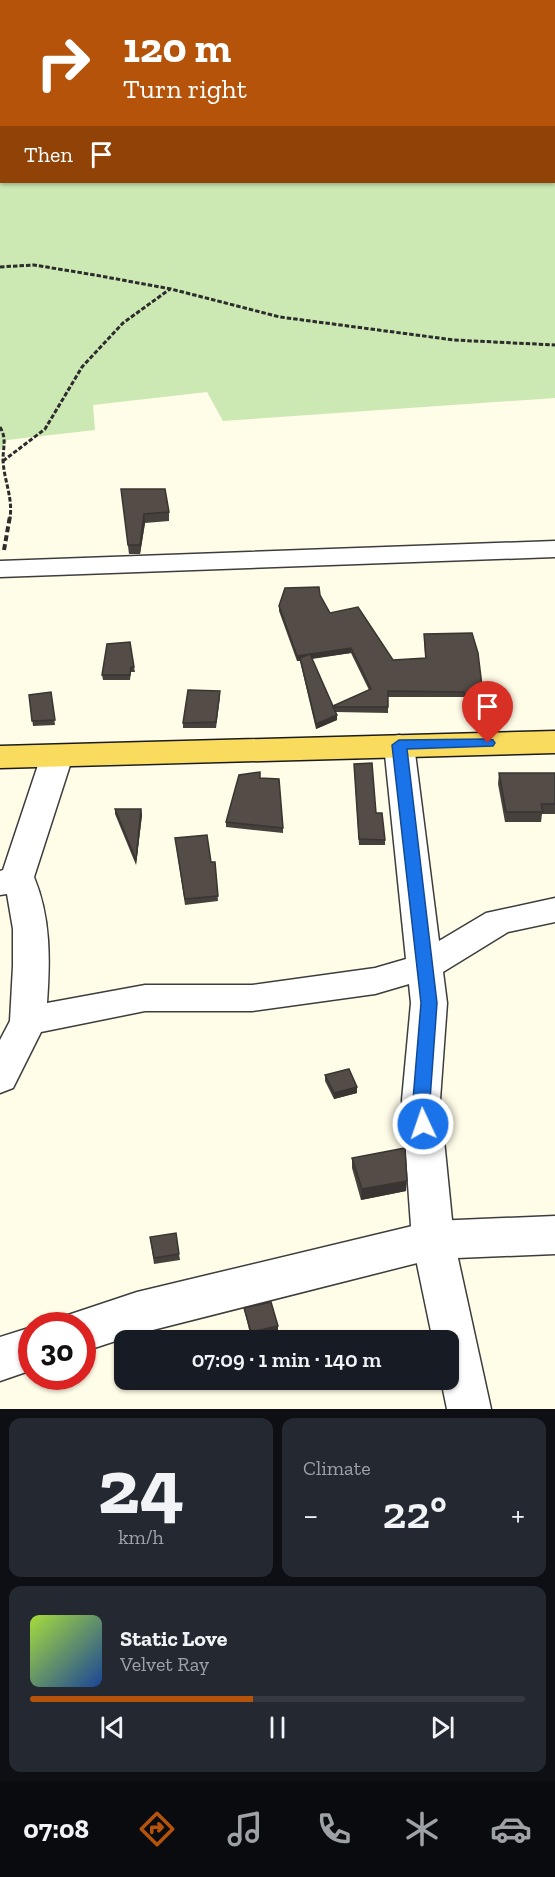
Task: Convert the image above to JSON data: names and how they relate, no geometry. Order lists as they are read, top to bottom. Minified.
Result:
{"page":{"turn":["120 m","Turn right"],"then":"Then","limit":"30","trip":"07:09 · 1 min · 140 m","tile":[["24","km/h"],"Climate"],"heat":["−","22°","+"],"song":["Static Love","Velvet Ray"],"tabs":"07:08"}}
